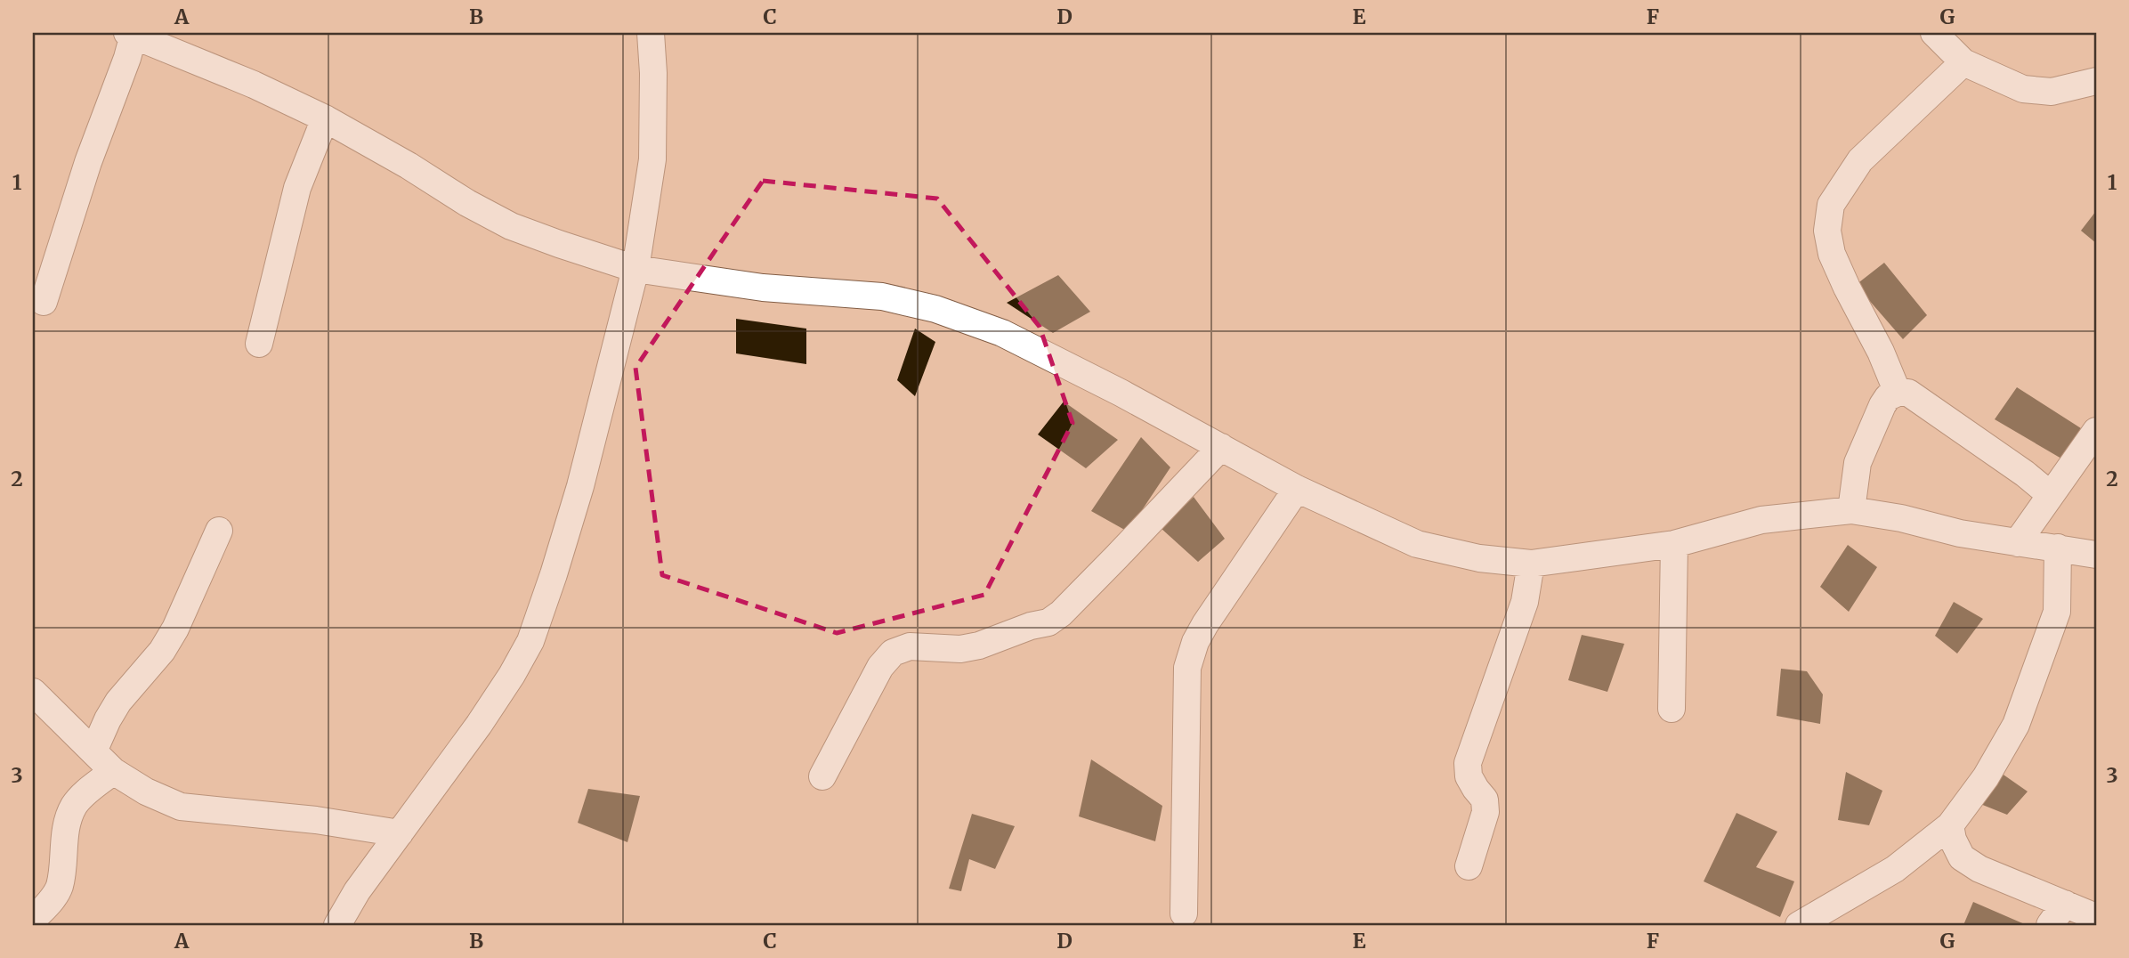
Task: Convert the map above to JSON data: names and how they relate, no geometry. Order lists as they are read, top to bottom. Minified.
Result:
{"grid":{"columns":["A","B","C","D","E","F","G"],"rows":["1","2","3"]}}
